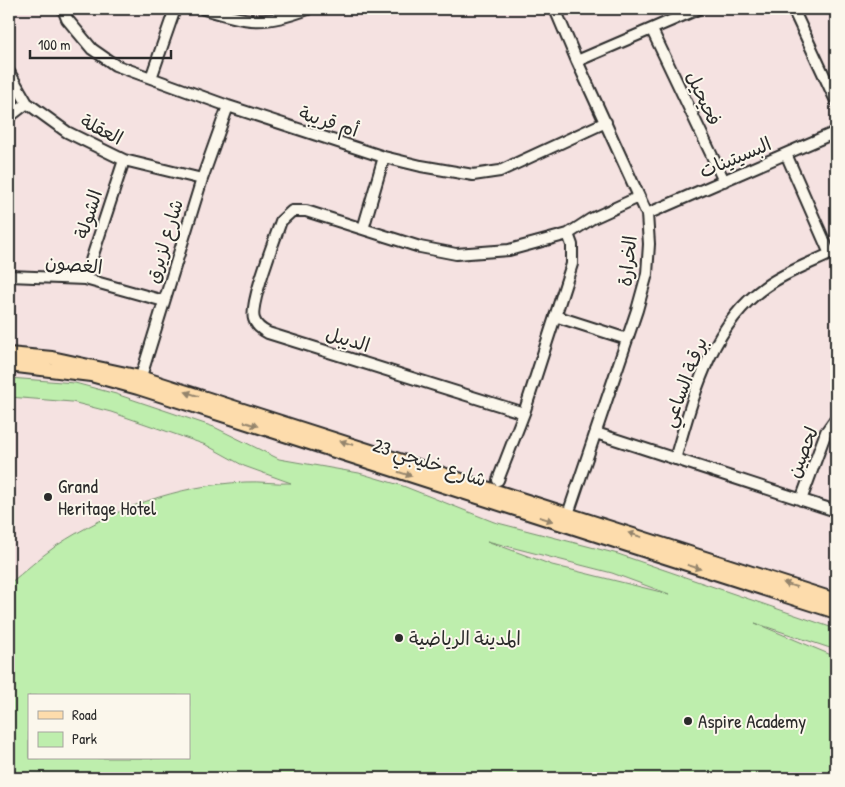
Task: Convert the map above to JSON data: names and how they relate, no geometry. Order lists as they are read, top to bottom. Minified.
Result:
{"streets":{"main road":["شارع خليجي 23"],"street":["فحيحيل","أم قريبة","العقلة","البسيتينات","الشولة","شارع لزيرق","الخرارة","الغصون","الديبل","برقـة الساعي","لحصين"]},"crossings":[["فحيحيل","البسيتينات"],["أم قريبة","شارع لزيرق"],["أم قريبة","الخرارة"],["العقلة","الشولة"],["العقلة","شارع لزيرق"],["البسيتينات","الخرارة"],["البسيتينات","برقـة الساعي"],["الشولة","الغصون"],["شارع لزيرق","الغصون"],["شارع لزيرق","شارع خليجي 23"],["الخرارة","الديبل"],["الخرارة","شارع خليجي 23"]],"places":["Grand Heritage Hotel","المدينة الرياضية","Aspire Academy"],"legend":["Road","Park"],"scale_bar":"100 m"}
